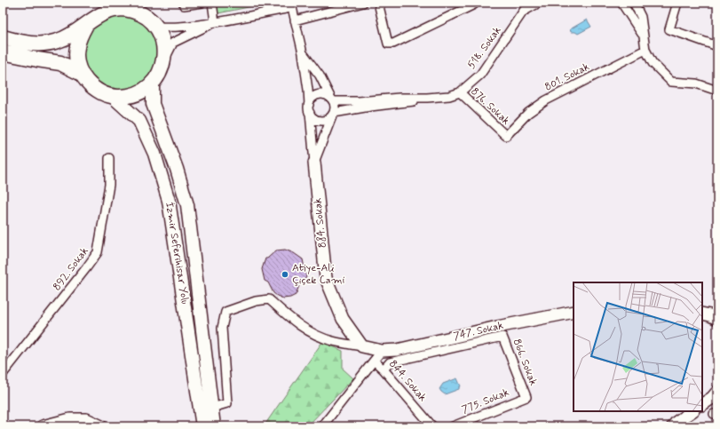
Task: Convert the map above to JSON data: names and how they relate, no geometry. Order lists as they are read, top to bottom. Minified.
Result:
{"streets":{"main road":["İzmir Seferihisar Yolu"],"street":["518. Sokak","801. Sokak","876. Sokak","884. Sokak","892. Sokak","747. Sokak","866. Sokak","844. Sokak","775. Sokak"]},"crossings":[["518. Sokak","876. Sokak"],["518. Sokak","884. Sokak"],["801. Sokak","876. Sokak"],["747. Sokak","844. Sokak"],["866. Sokak","844. Sokak"],["866. Sokak","775. Sokak"]],"places":["Atiye-Ali Çiçek Cami"]}
